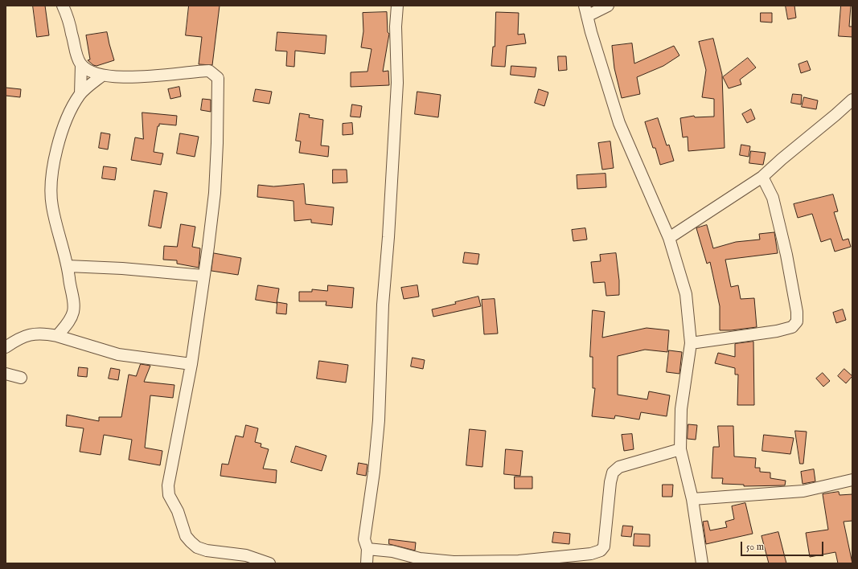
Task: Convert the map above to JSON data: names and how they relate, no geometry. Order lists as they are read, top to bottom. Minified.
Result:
{"scale_bar":"50 m"}
